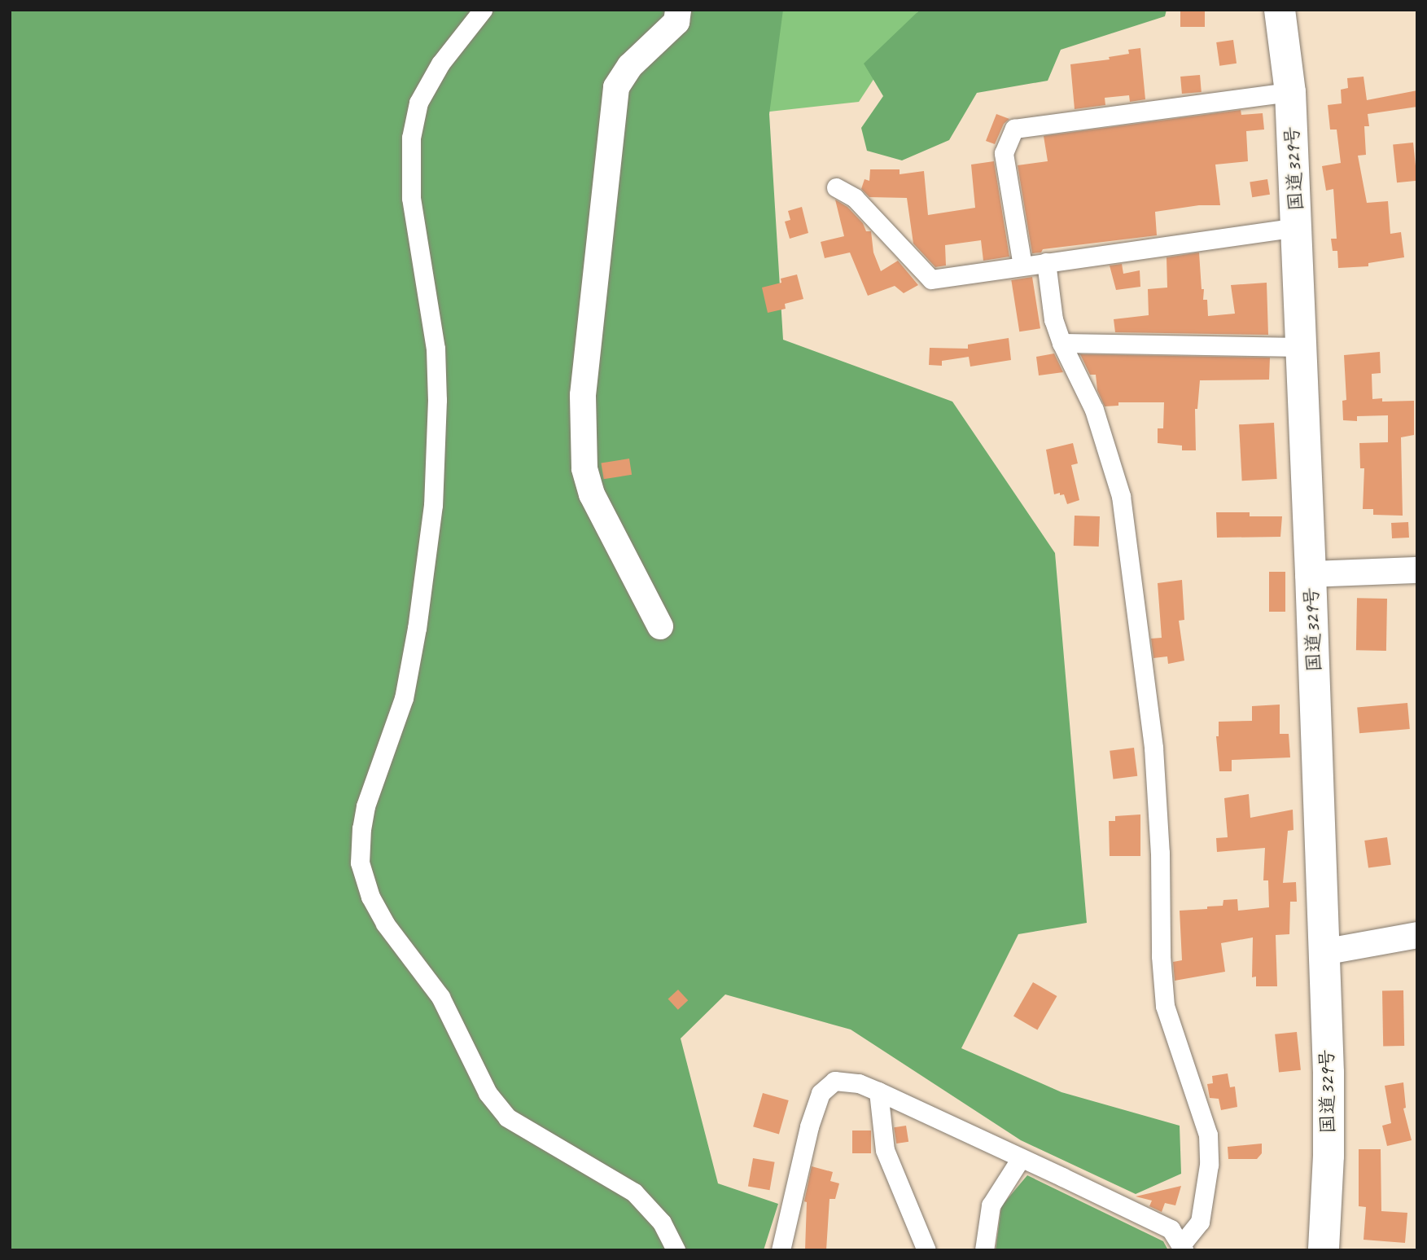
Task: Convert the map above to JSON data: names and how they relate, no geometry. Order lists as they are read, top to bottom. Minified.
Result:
{"streets":{"highway":["国道329号"]}}
